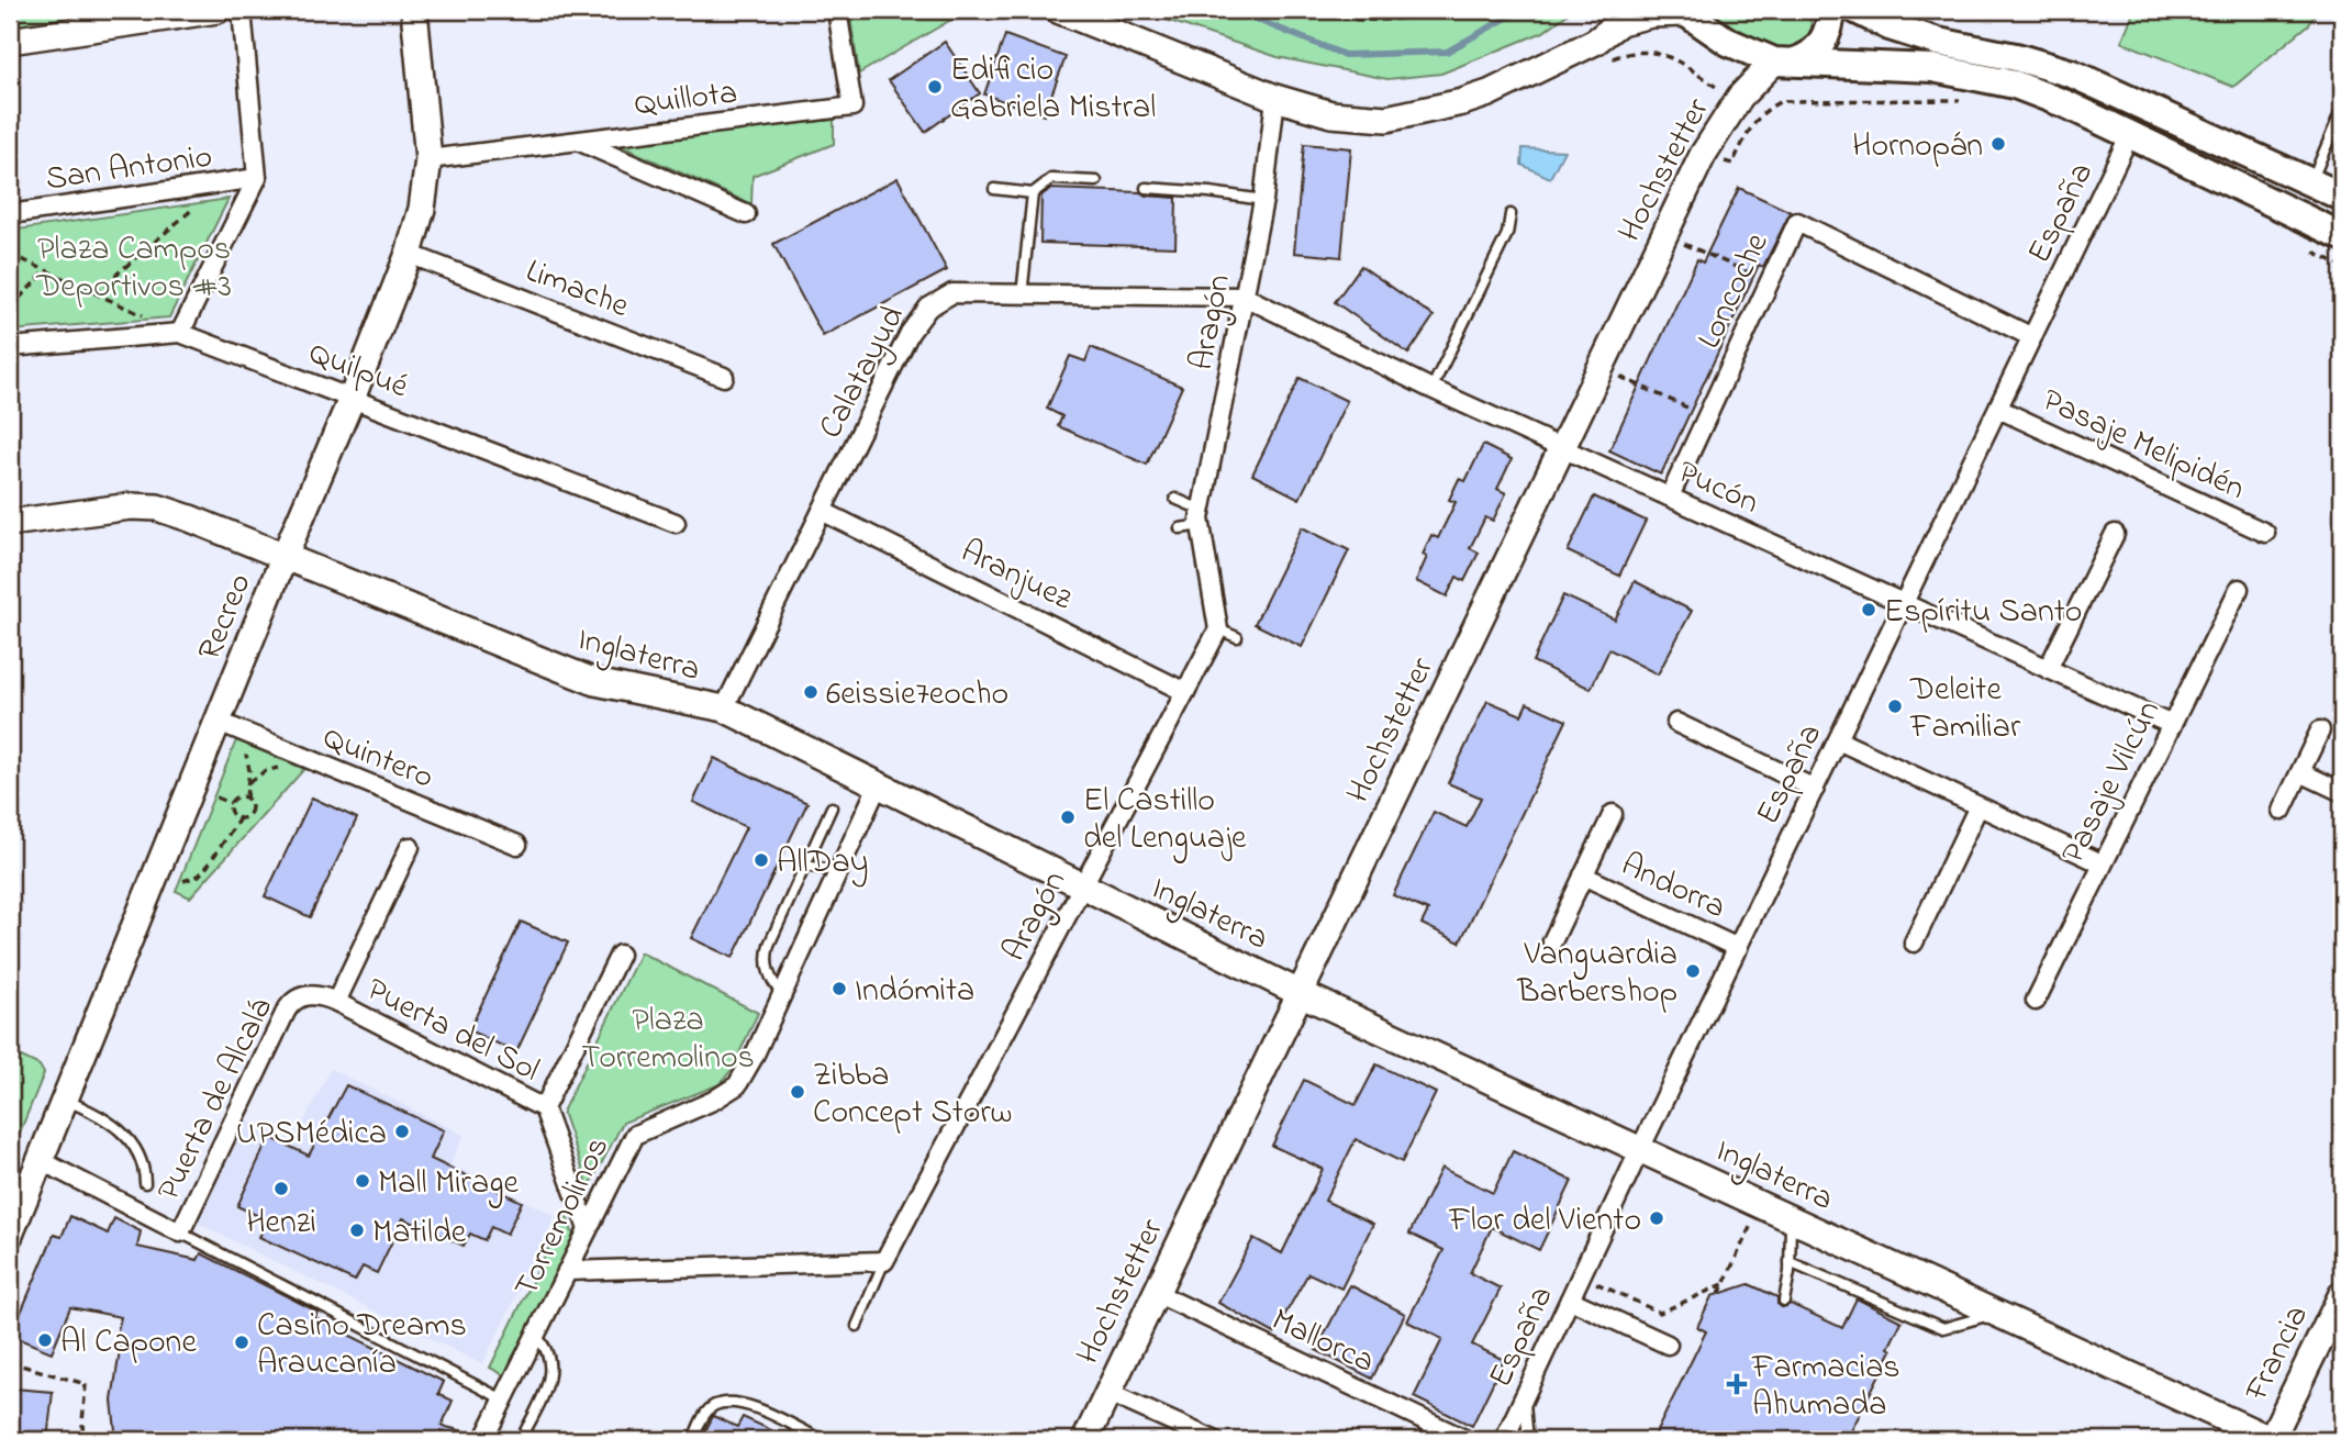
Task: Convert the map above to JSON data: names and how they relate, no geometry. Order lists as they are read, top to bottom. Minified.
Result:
{"streets":{"street":["Quillota","San Antonio","Hochstetter","España","Limache","Loncoche","Aragón","Quilpué","Calatayud","Pasaje Melipidén","Pucón","Aranjuez","Recreo","Inglaterra","Quintero","Pasaje Vilcún","Andorra","Puerta del Sol","Puerta de Alcalá","Torremolinos","Mallorca","Francia"]},"crossings":[["Quillota","Recreo"],["Hochstetter","Pucón"],["Hochstetter","Inglaterra"],["Hochstetter","Mallorca"],["España","Loncoche"],["España","Pasaje Melipidén"],["España","Pucón"],["España","Inglaterra"],["España","Andorra"],["Limache","Recreo"],["Loncoche","Pucón"],["Aragón","Calatayud"],["Aragón","Pucón"],["Aragón","Aranjuez"],["Aragón","Inglaterra"],["Quilpué","Recreo"],["Calatayud","Pucón"],["Calatayud","Aranjuez"],["Calatayud","Inglaterra"],["Pucón","Pasaje Vilcún"],["Recreo","Inglaterra"],["Recreo","Quintero"],["Recreo","Puerta de Alcalá"],["Inglaterra","Torremolinos"],["Inglaterra","Francia"],["Puerta del Sol","Puerta de Alcalá"]],"parks":["Plaza Campos Deportivos #3","Plaza Torremolinos"],"places":{"other":["Edificio Gabriela Mistral","Hornopán","Espíritu Santo","6eissie7eocho","Deleite Familiar","El Castillo del Lenguaje","AllDay","Vanguardia Barbershop","Indómita","Zibba Concept Storw","UPSMédica","Mall Mirage","Henzi","Flor del Viento","Matilde","Al Capone","Casino Dreams Araucanía"],"health":["Farmacias Ahumada"]}}
